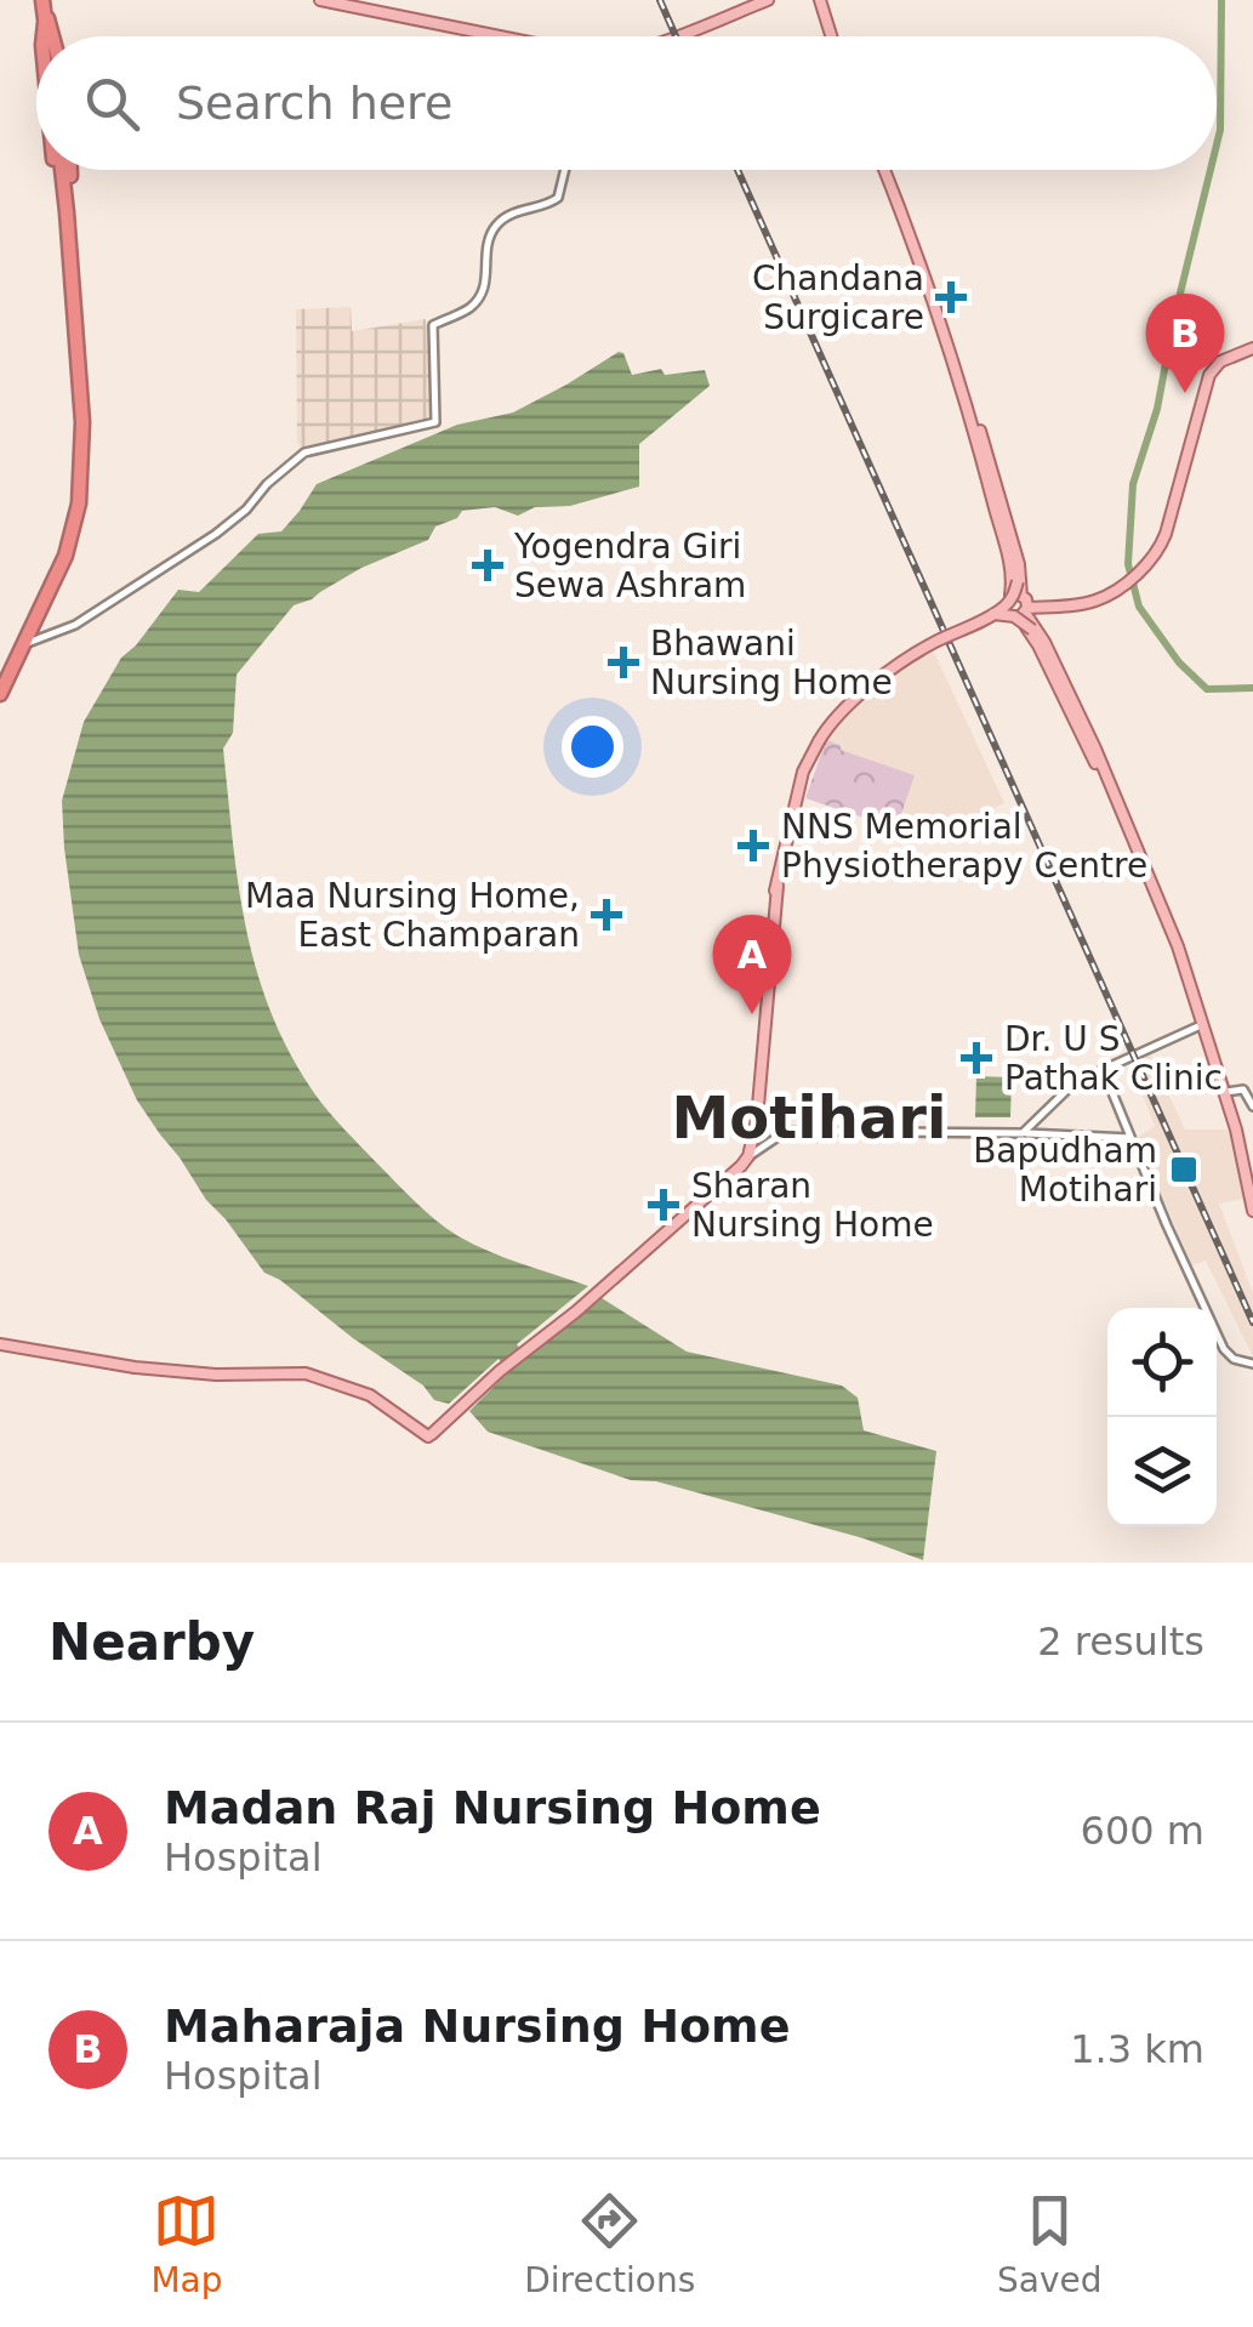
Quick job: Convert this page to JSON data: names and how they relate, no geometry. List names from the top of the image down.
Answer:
{
  "districts": ["Motihari"],
  "places": {
    "health": [
      "Chandana Surgicare",
      "Yogendra Giri Sewa Ashram",
      "Bhawani Nursing Home",
      "NNS Memorial Physiotherapy Centre",
      "Maa Nursing Home, East Champaran",
      "Dr. U S Pathak Clinic",
      "Sharan Nursing Home"
    ],
    "transit": ["Bapudham Motihari"]
  },
  "page": {
    "search": "Search here",
    "pins": ["B", "A"],
    "heading": ["Nearby", "2 results"],
    "list": [
      {
        "mark": "A",
        "name": "Madan Raj Nursing Home",
        "note": "Hospital",
        "value": "600 m"
      },
      {
        "mark": "B",
        "name": "Maharaja Nursing Home",
        "note": "Hospital",
        "value": "1.3 km"
      }
    ],
    "nav": ["Map", "Directions", "Saved"]
  }
}
